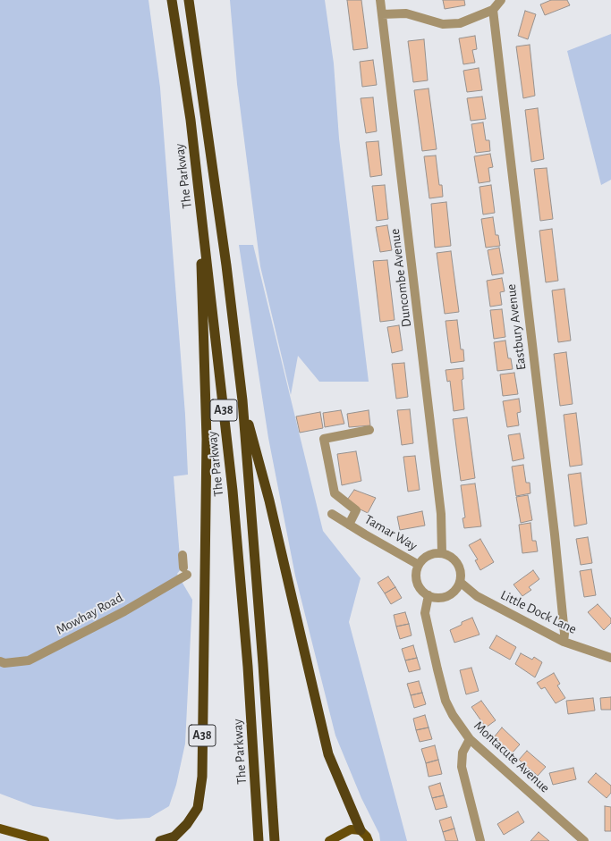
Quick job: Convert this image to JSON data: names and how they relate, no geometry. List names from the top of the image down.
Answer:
{
  "streets": {
    "highway": ["The Parkway", "A38"],
    "street": [
      "Duncombe Avenue",
      "Eastbury Avenue",
      "Tamar Way",
      "Little Dock Lane",
      "Mowhay Road",
      "Montacute Avenue"
    ]
  },
  "crossings": [
    ["The Parkway", "A38"],
    ["Duncombe Avenue", "Tamar Way"],
    ["Duncombe Avenue", "Little Dock Lane"],
    ["Duncombe Avenue", "Montacute Avenue"],
    ["Eastbury Avenue", "Little Dock Lane"],
    ["Tamar Way", "Little Dock Lane"],
    ["Tamar Way", "Montacute Avenue"],
    ["Little Dock Lane", "Montacute Avenue"]
  ]
}
